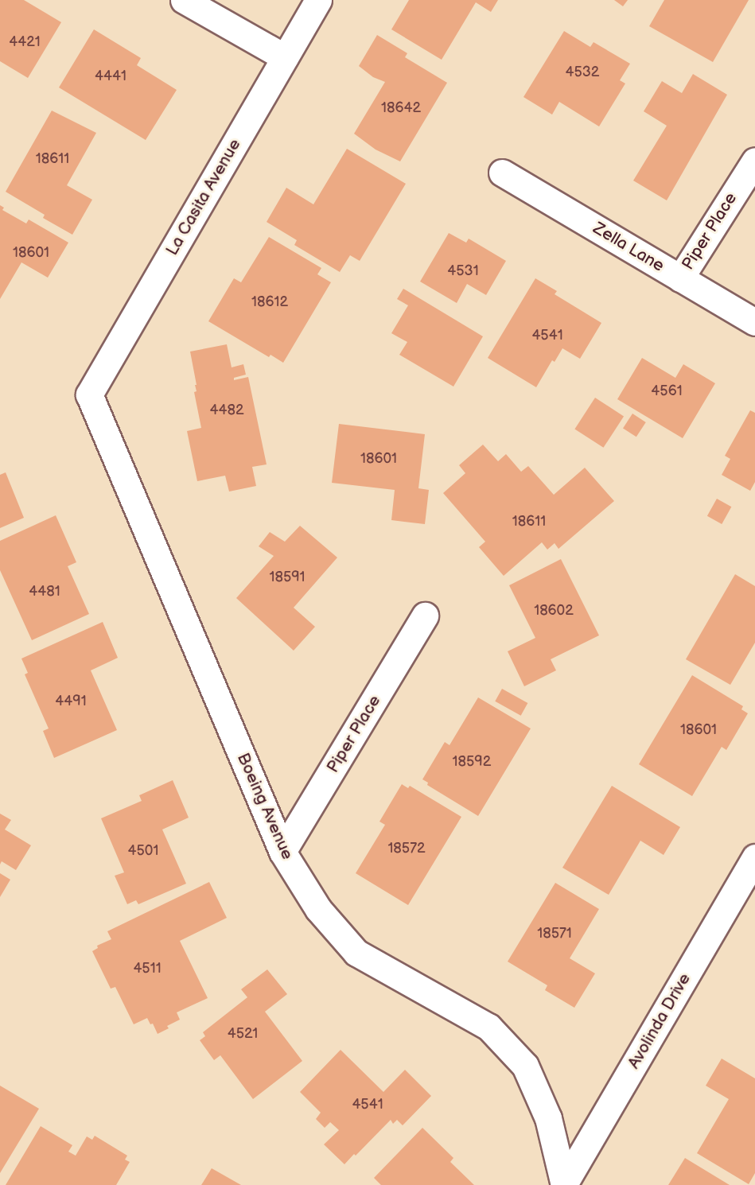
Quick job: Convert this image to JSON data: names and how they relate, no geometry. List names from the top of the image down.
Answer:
{
  "streets": {
    "street": [
      "La Casita Avenue",
      "Piper Place",
      "Zella Lane",
      "Boeing Avenue",
      "Avolinda Drive"
    ]
  },
  "crossings": [
    ["La Casita Avenue", "Boeing Avenue"],
    ["Piper Place", "Zella Lane"],
    ["Piper Place", "Boeing Avenue"],
    ["Boeing Avenue", "Avolinda Drive"]
  ],
  "house_numbers": [
    "4421",
    "4532",
    "4441",
    "18642",
    "18611",
    "18601",
    "4531",
    "18612",
    "4541",
    "4561",
    "4482",
    "18601",
    "18611",
    "18591",
    "4481",
    "18602",
    "4491",
    "18601",
    "18592",
    "18572",
    "4501",
    "18571",
    "4511",
    "4521",
    "4541"
  ]
}
